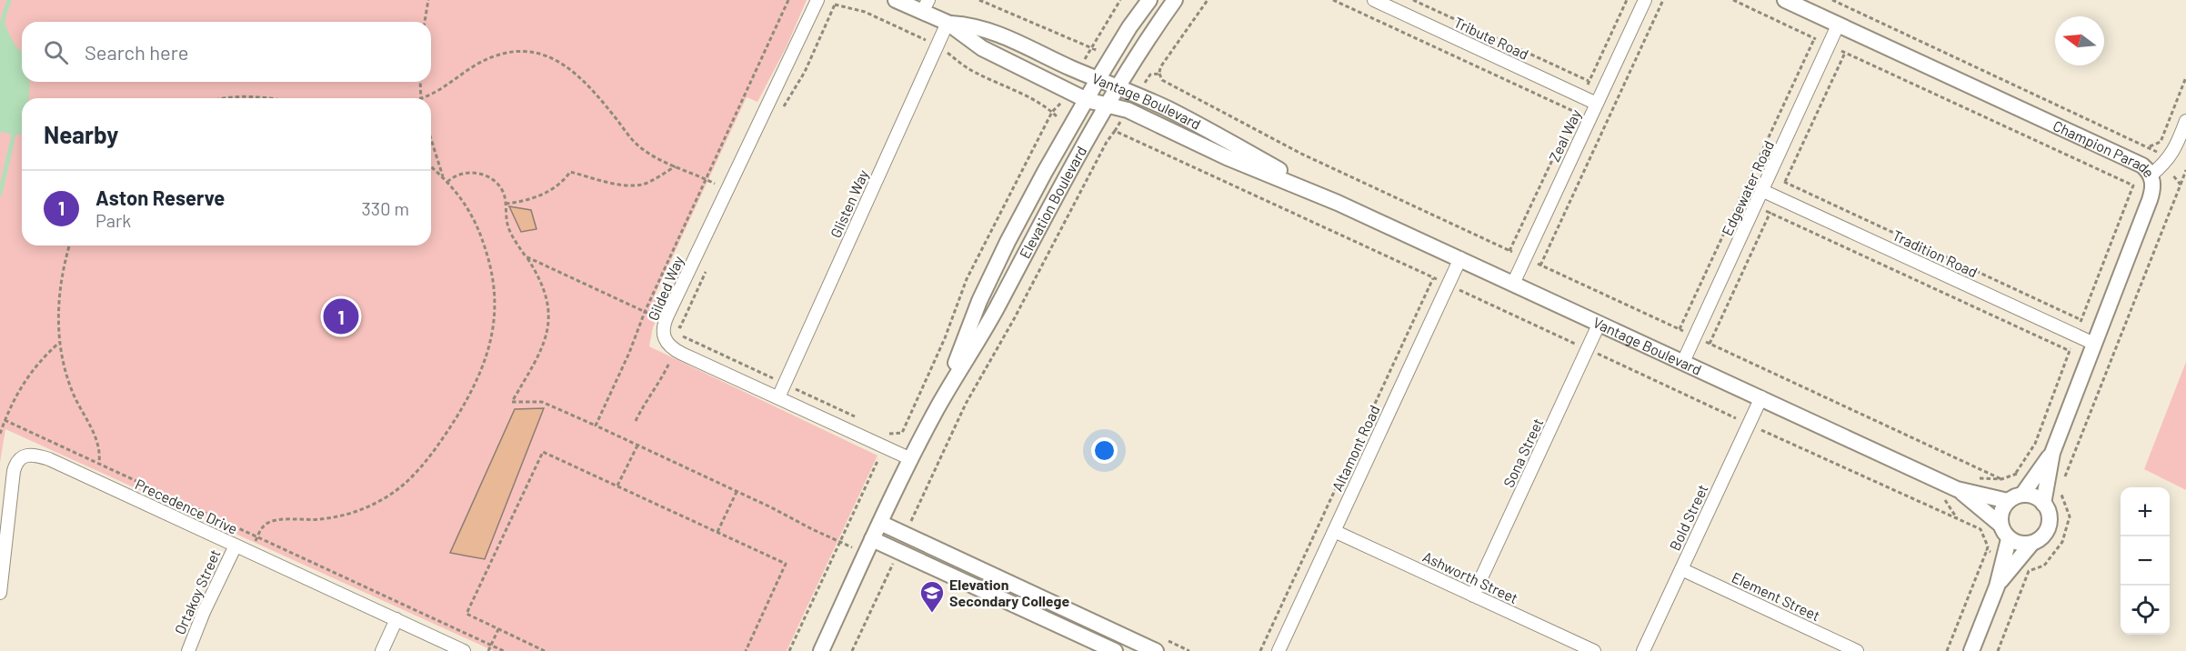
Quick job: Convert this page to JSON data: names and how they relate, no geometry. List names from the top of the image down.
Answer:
{
  "streets": {
    "street": [
      "Tribute Road",
      "Vantage Boulevard",
      "Zeal Way",
      "Champion Parade",
      "Edgewater Road",
      "Elevation Boulevard",
      "Glisten Way",
      "Tradition Road",
      "Gilded Way",
      "Altamont Road",
      "Sona Street",
      "Precedence Drive",
      "Bold Street",
      "Ashworth Street",
      "Ortakoy Street",
      "Element Street"
    ]
  },
  "crossings": [
    ["Tribute Road", "Zeal Way"],
    ["Vantage Boulevard", "Zeal Way"],
    ["Vantage Boulevard", "Edgewater Road"],
    ["Vantage Boulevard", "Elevation Boulevard"],
    ["Vantage Boulevard", "Glisten Way"],
    ["Vantage Boulevard", "Altamont Road"],
    ["Vantage Boulevard", "Sona Street"],
    ["Vantage Boulevard", "Bold Street"],
    ["Champion Parade", "Edgewater Road"],
    ["Champion Parade", "Tradition Road"],
    ["Edgewater Road", "Tradition Road"],
    ["Altamont Road", "Ashworth Street"],
    ["Sona Street", "Ashworth Street"],
    ["Precedence Drive", "Ortakoy Street"],
    ["Bold Street", "Element Street"]
  ],
  "places": {
    "school or university": ["Elevation Secondary College"]
  },
  "north": "left",
  "page": {
    "search": "Search here",
    "heading": "Nearby",
    "list": [
      {
        "mark": "1",
        "name": "Aston Reserve",
        "note": "Park",
        "value": "330 m"
      }
    ],
    "pins": "1",
    "map_buttons": ["+", "−"]
  }
}
